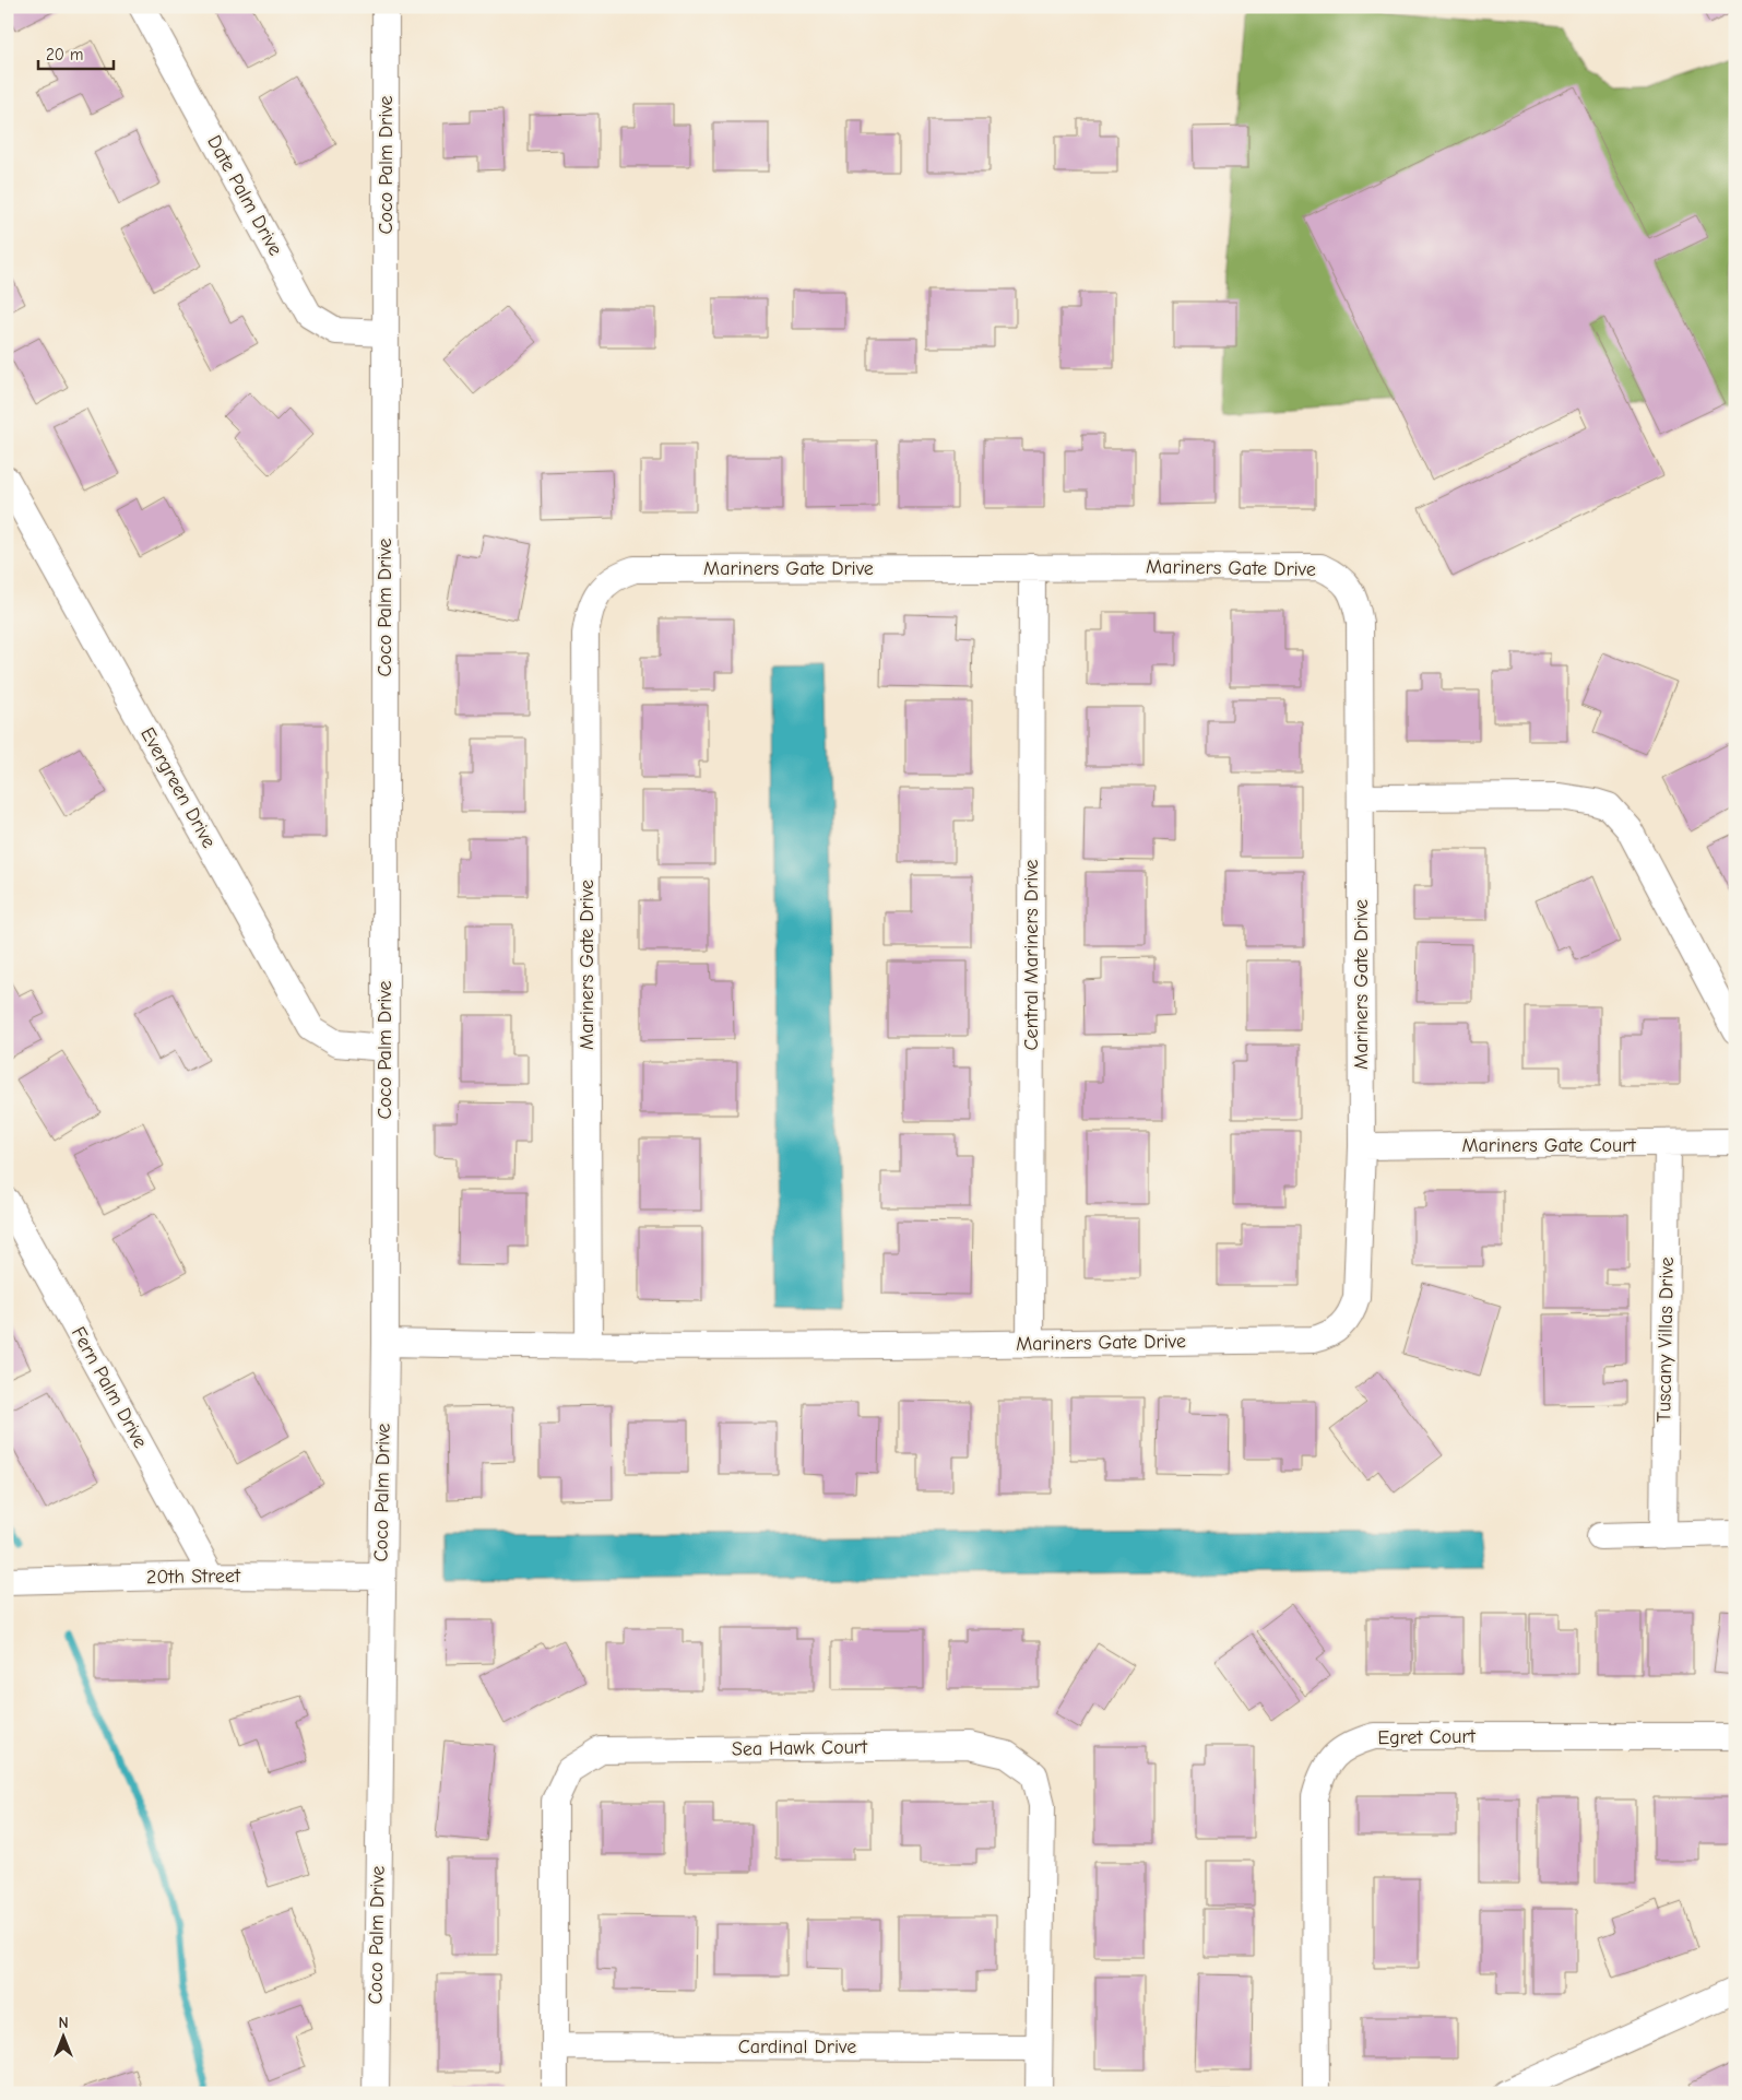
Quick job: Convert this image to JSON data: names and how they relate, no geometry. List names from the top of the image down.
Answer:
{
  "streets": {
    "street": [
      "Coco Palm Drive",
      "Date Palm Drive",
      "Mariners Gate Drive",
      "Evergreen Drive",
      "Central Mariners Drive",
      "Mariners Gate Court",
      "Tuscany Villas Drive",
      "Fern Palm Drive",
      "20th Street",
      "Egret Court",
      "Sea Hawk Court",
      "Cardinal Drive"
    ]
  },
  "crossings": [
    ["Coco Palm Drive", "Date Palm Drive"],
    ["Coco Palm Drive", "Mariners Gate Drive"],
    ["Coco Palm Drive", "Evergreen Drive"],
    ["Coco Palm Drive", "20th Street"],
    ["Mariners Gate Drive", "Central Mariners Drive"],
    ["Mariners Gate Drive", "Mariners Gate Court"],
    ["Mariners Gate Court", "Tuscany Villas Drive"],
    ["Fern Palm Drive", "20th Street"],
    ["Sea Hawk Court", "Cardinal Drive"]
  ],
  "scale_bar": "20 m",
  "north": "top"
}
